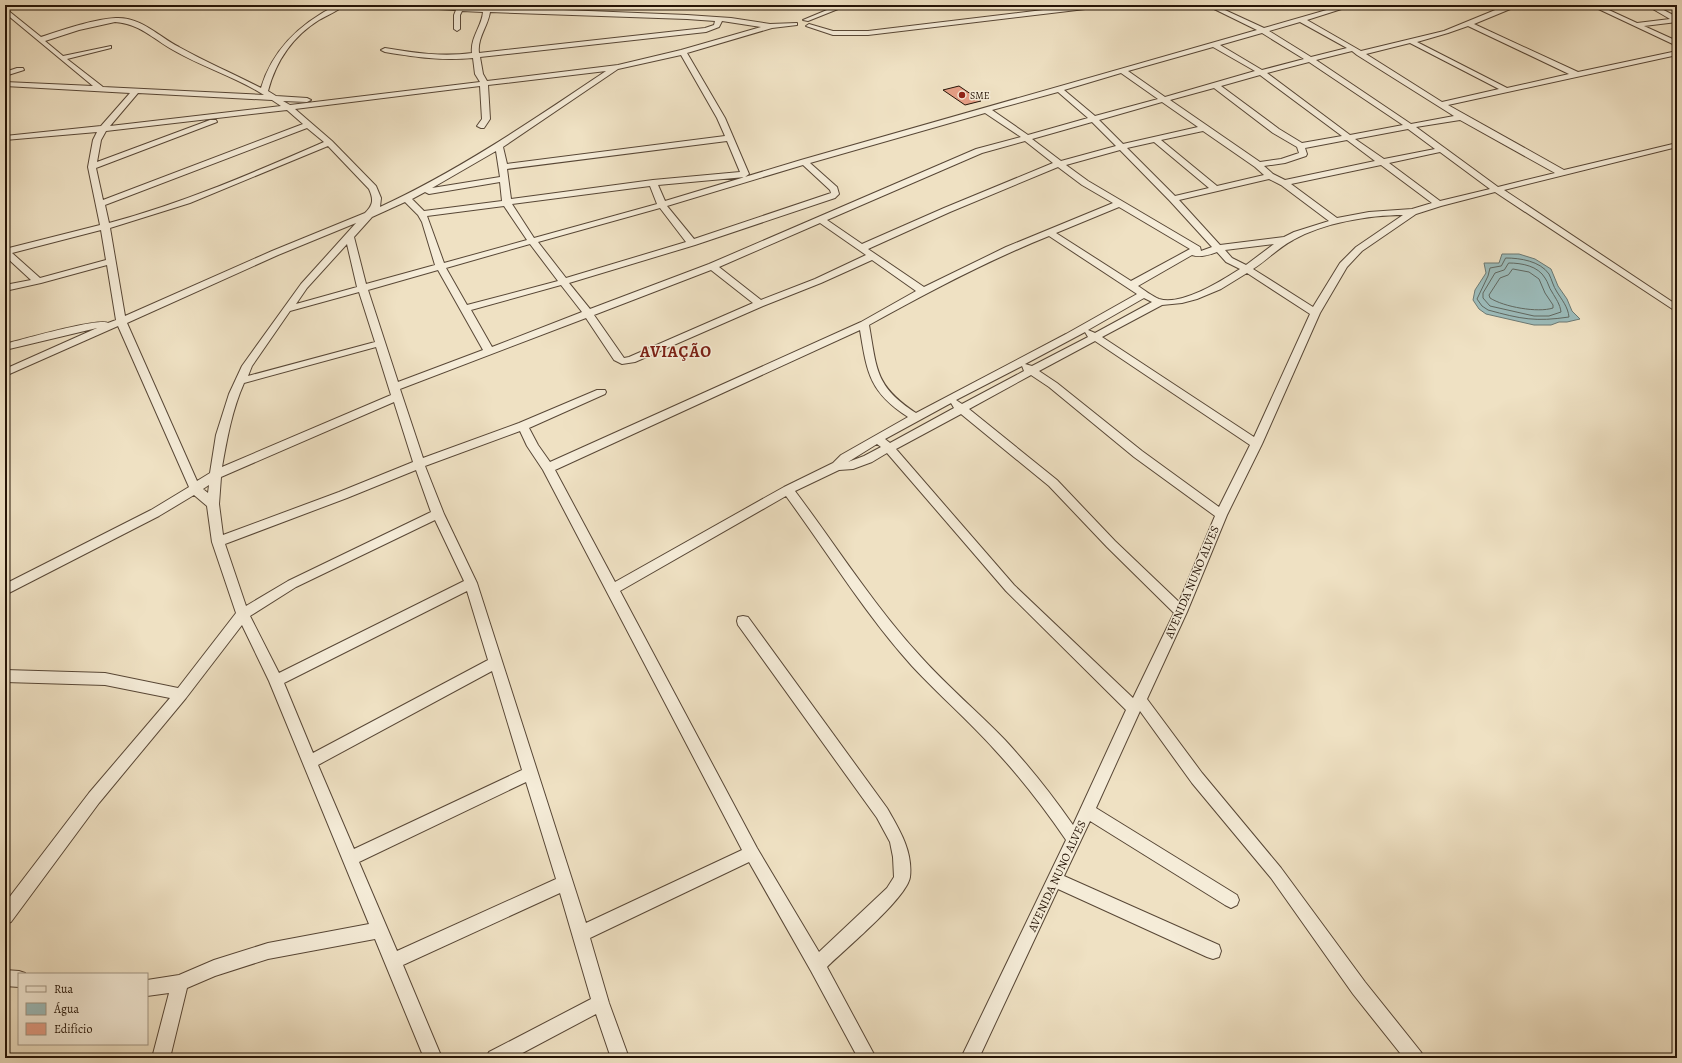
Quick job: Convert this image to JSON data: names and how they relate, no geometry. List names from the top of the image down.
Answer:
{
  "streets": {
    "street": ["AVENIDA NUNO ALVES"]
  },
  "districts": ["AVIAÇÃO"],
  "places": ["SME"],
  "legend": ["Rua", "Água", "Edifício"]
}
